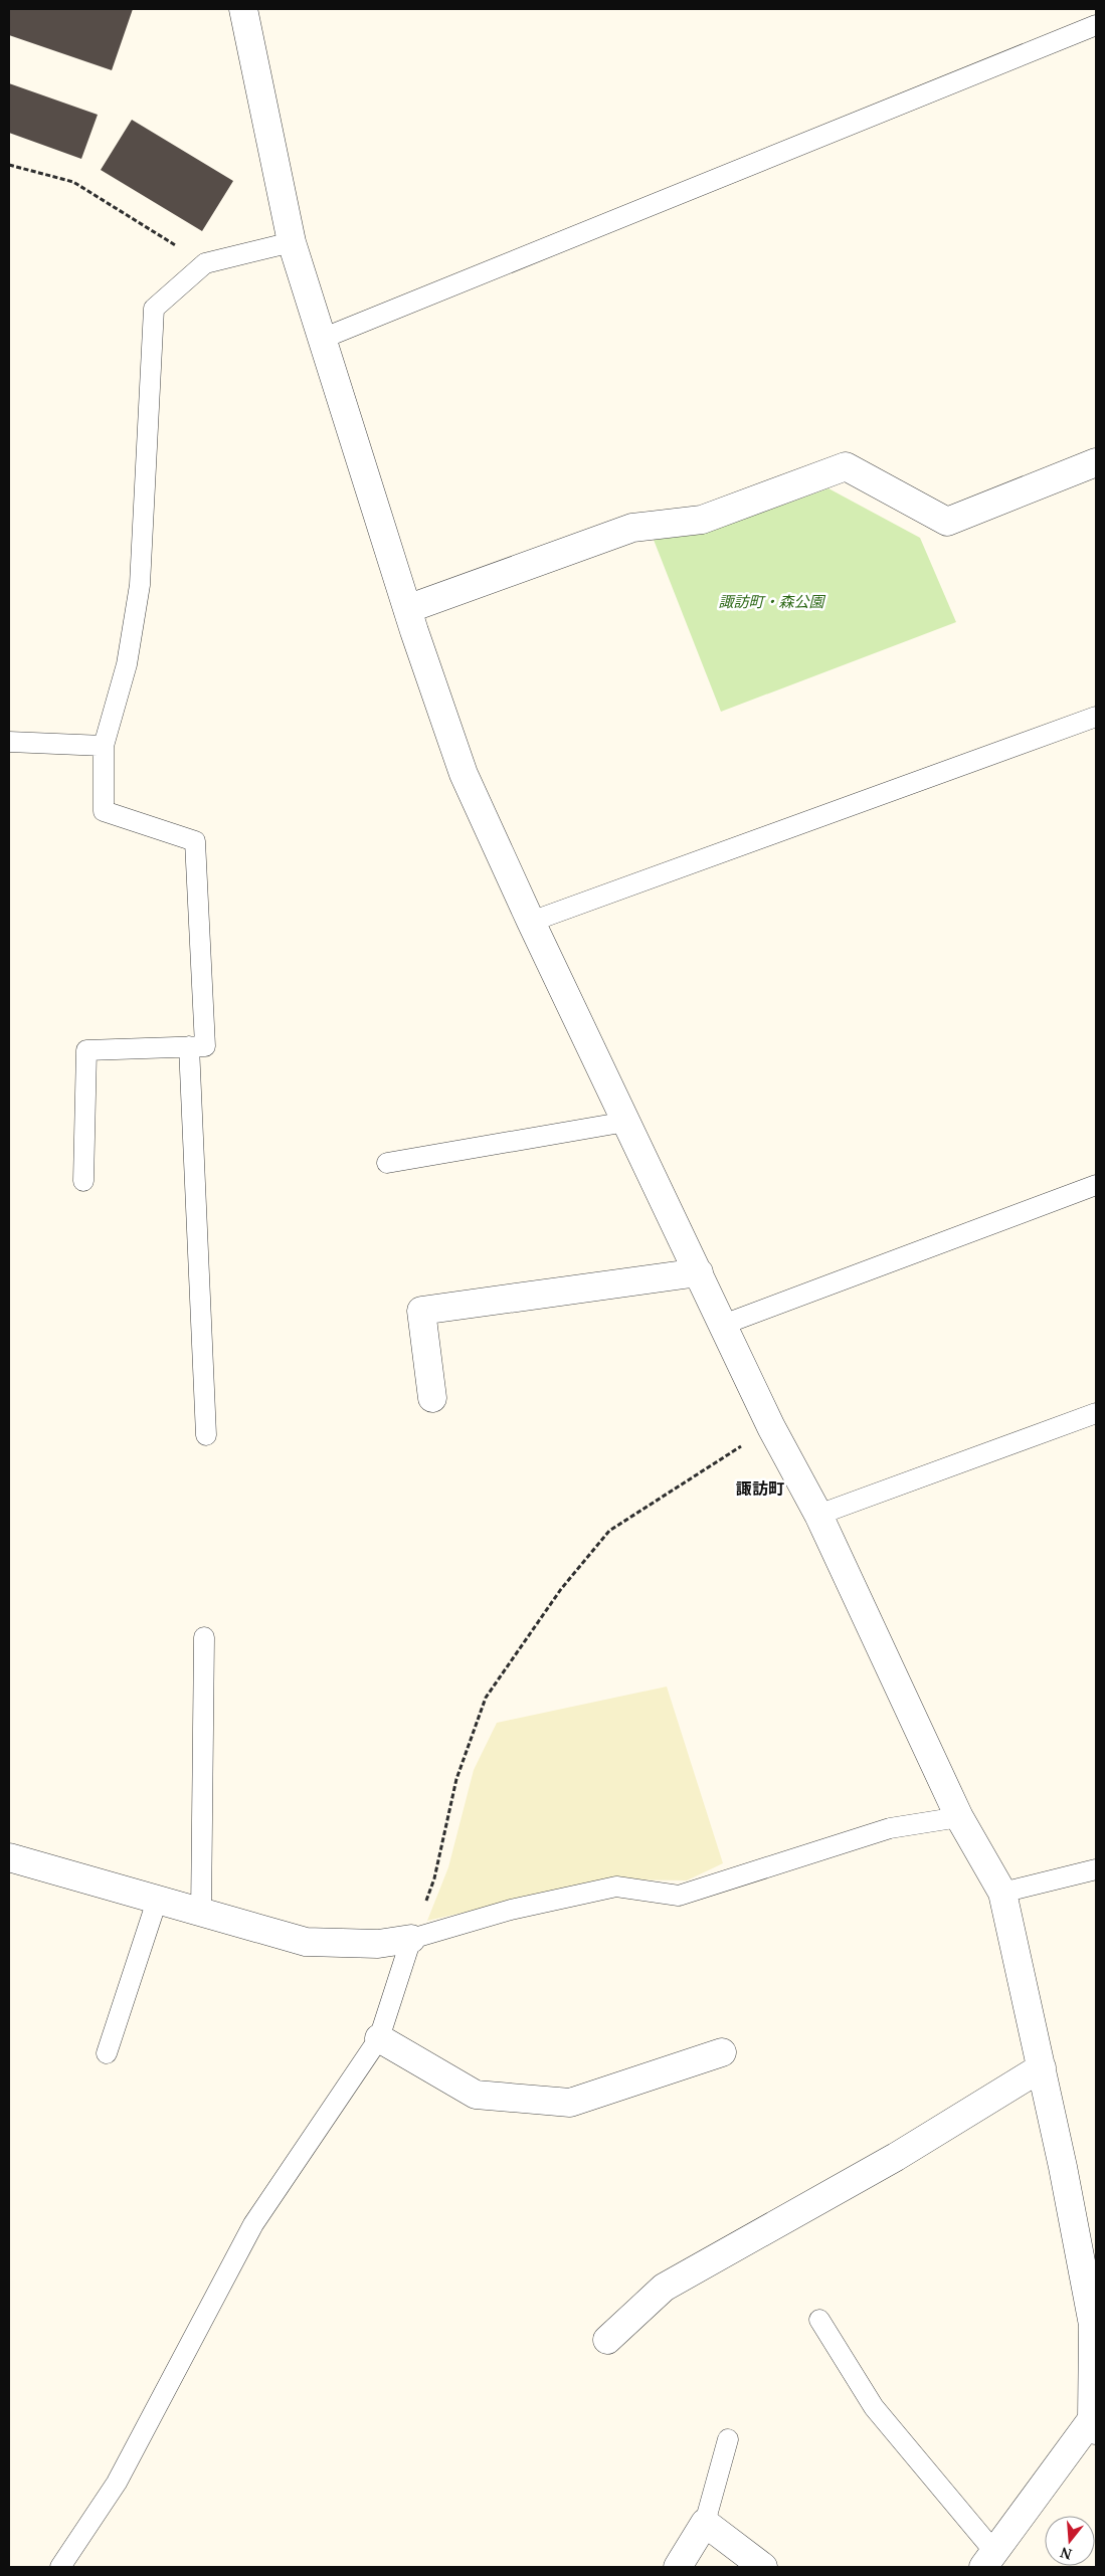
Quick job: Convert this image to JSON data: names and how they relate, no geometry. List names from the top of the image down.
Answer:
{
  "districts": ["諏訪町"],
  "parks": ["諏訪町・森公園"],
  "north": "bottom"
}
